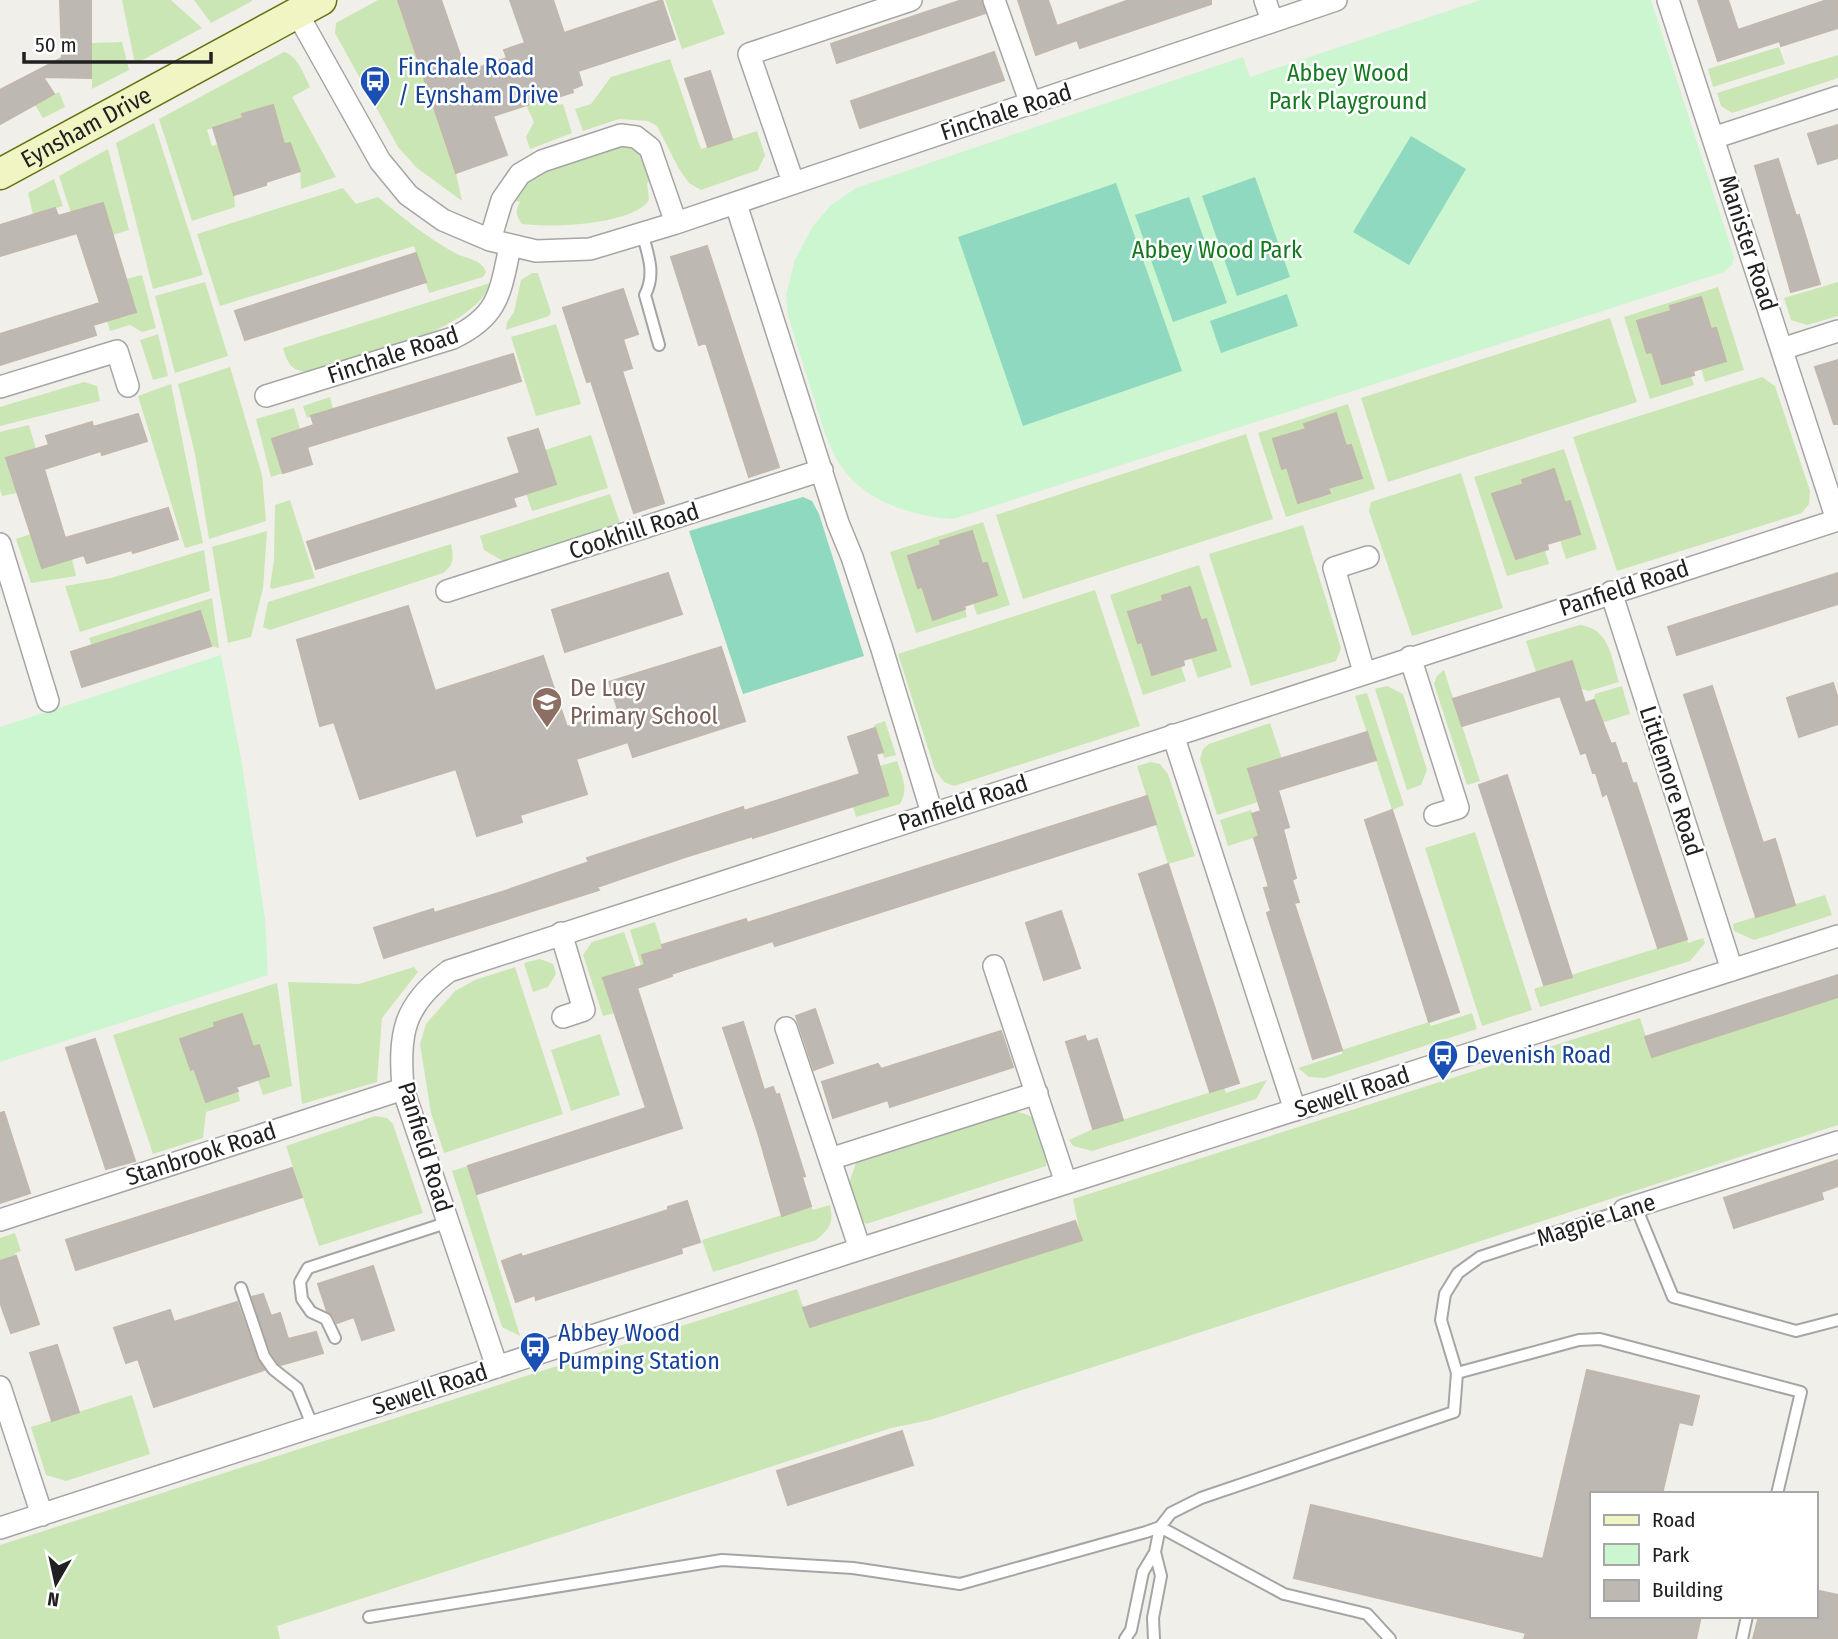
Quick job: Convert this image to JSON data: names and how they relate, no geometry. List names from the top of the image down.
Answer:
{
  "streets": {
    "street": [
      "Finchale Road",
      "Eynsham Drive",
      "Manister Road",
      "Cookhill Road",
      "Panfield Road",
      "Littlemore Road",
      "Sewell Road",
      "Stanbrook Road",
      "Magpie Lane"
    ]
  },
  "crossings": [
    ["Finchale Road", "Eynsham Drive"],
    ["Manister Road", "Panfield Road"],
    ["Panfield Road", "Littlemore Road"],
    ["Panfield Road", "Sewell Road"],
    ["Panfield Road", "Stanbrook Road"],
    ["Littlemore Road", "Sewell Road"]
  ],
  "parks": ["Abbey Wood Park Playground", "Abbey Wood Park"],
  "places": {
    "bus stop": ["Finchale Road / Eynsham Drive", "Devenish Road", "Abbey Wood Pumping Station"],
    "school or university": ["De Lucy Primary School"]
  },
  "legend": ["Road", "Park", "Building"],
  "scale_bar": "50 m",
  "north": "bottom"
}
